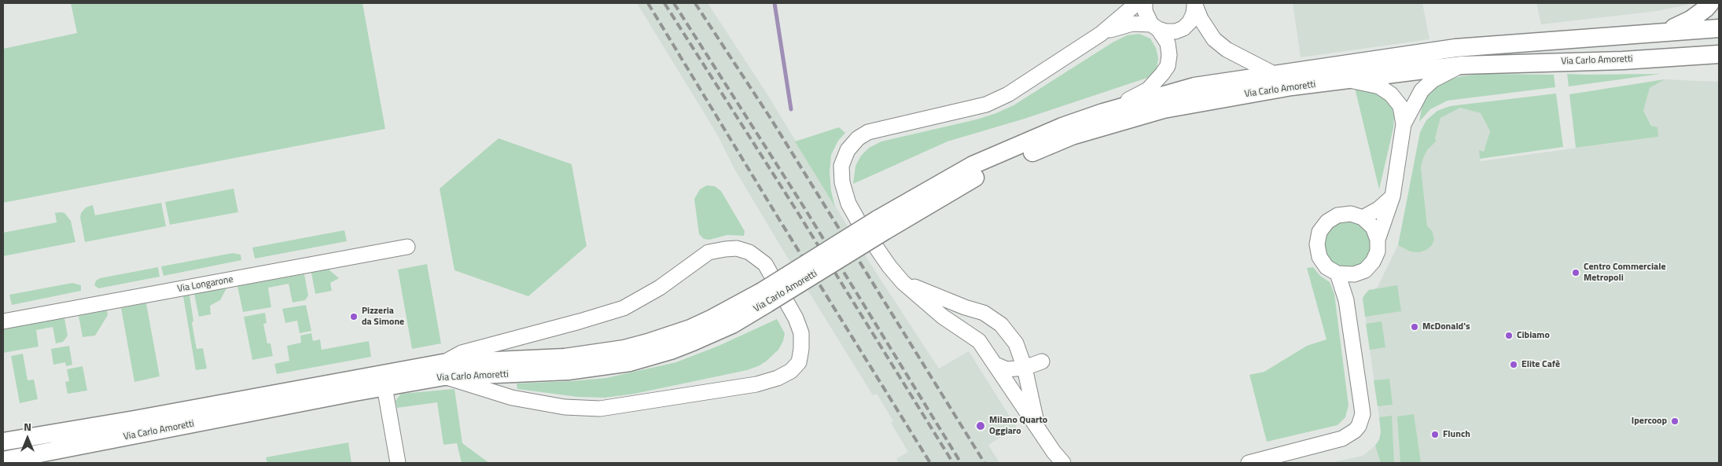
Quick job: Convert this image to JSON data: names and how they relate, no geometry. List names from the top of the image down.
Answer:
{
  "streets": {
    "street": ["Via Carlo Amoretti", "Via Longarone"]
  },
  "places": [
    "Centro Commerciale Metropoli",
    "Pizzeria da Simone",
    "McDonald's",
    "Cibiamo",
    "Elite Cafè",
    "Ipercoop",
    "Milano Quarto Oggiaro",
    "Flunch"
  ],
  "north": "top"
}
